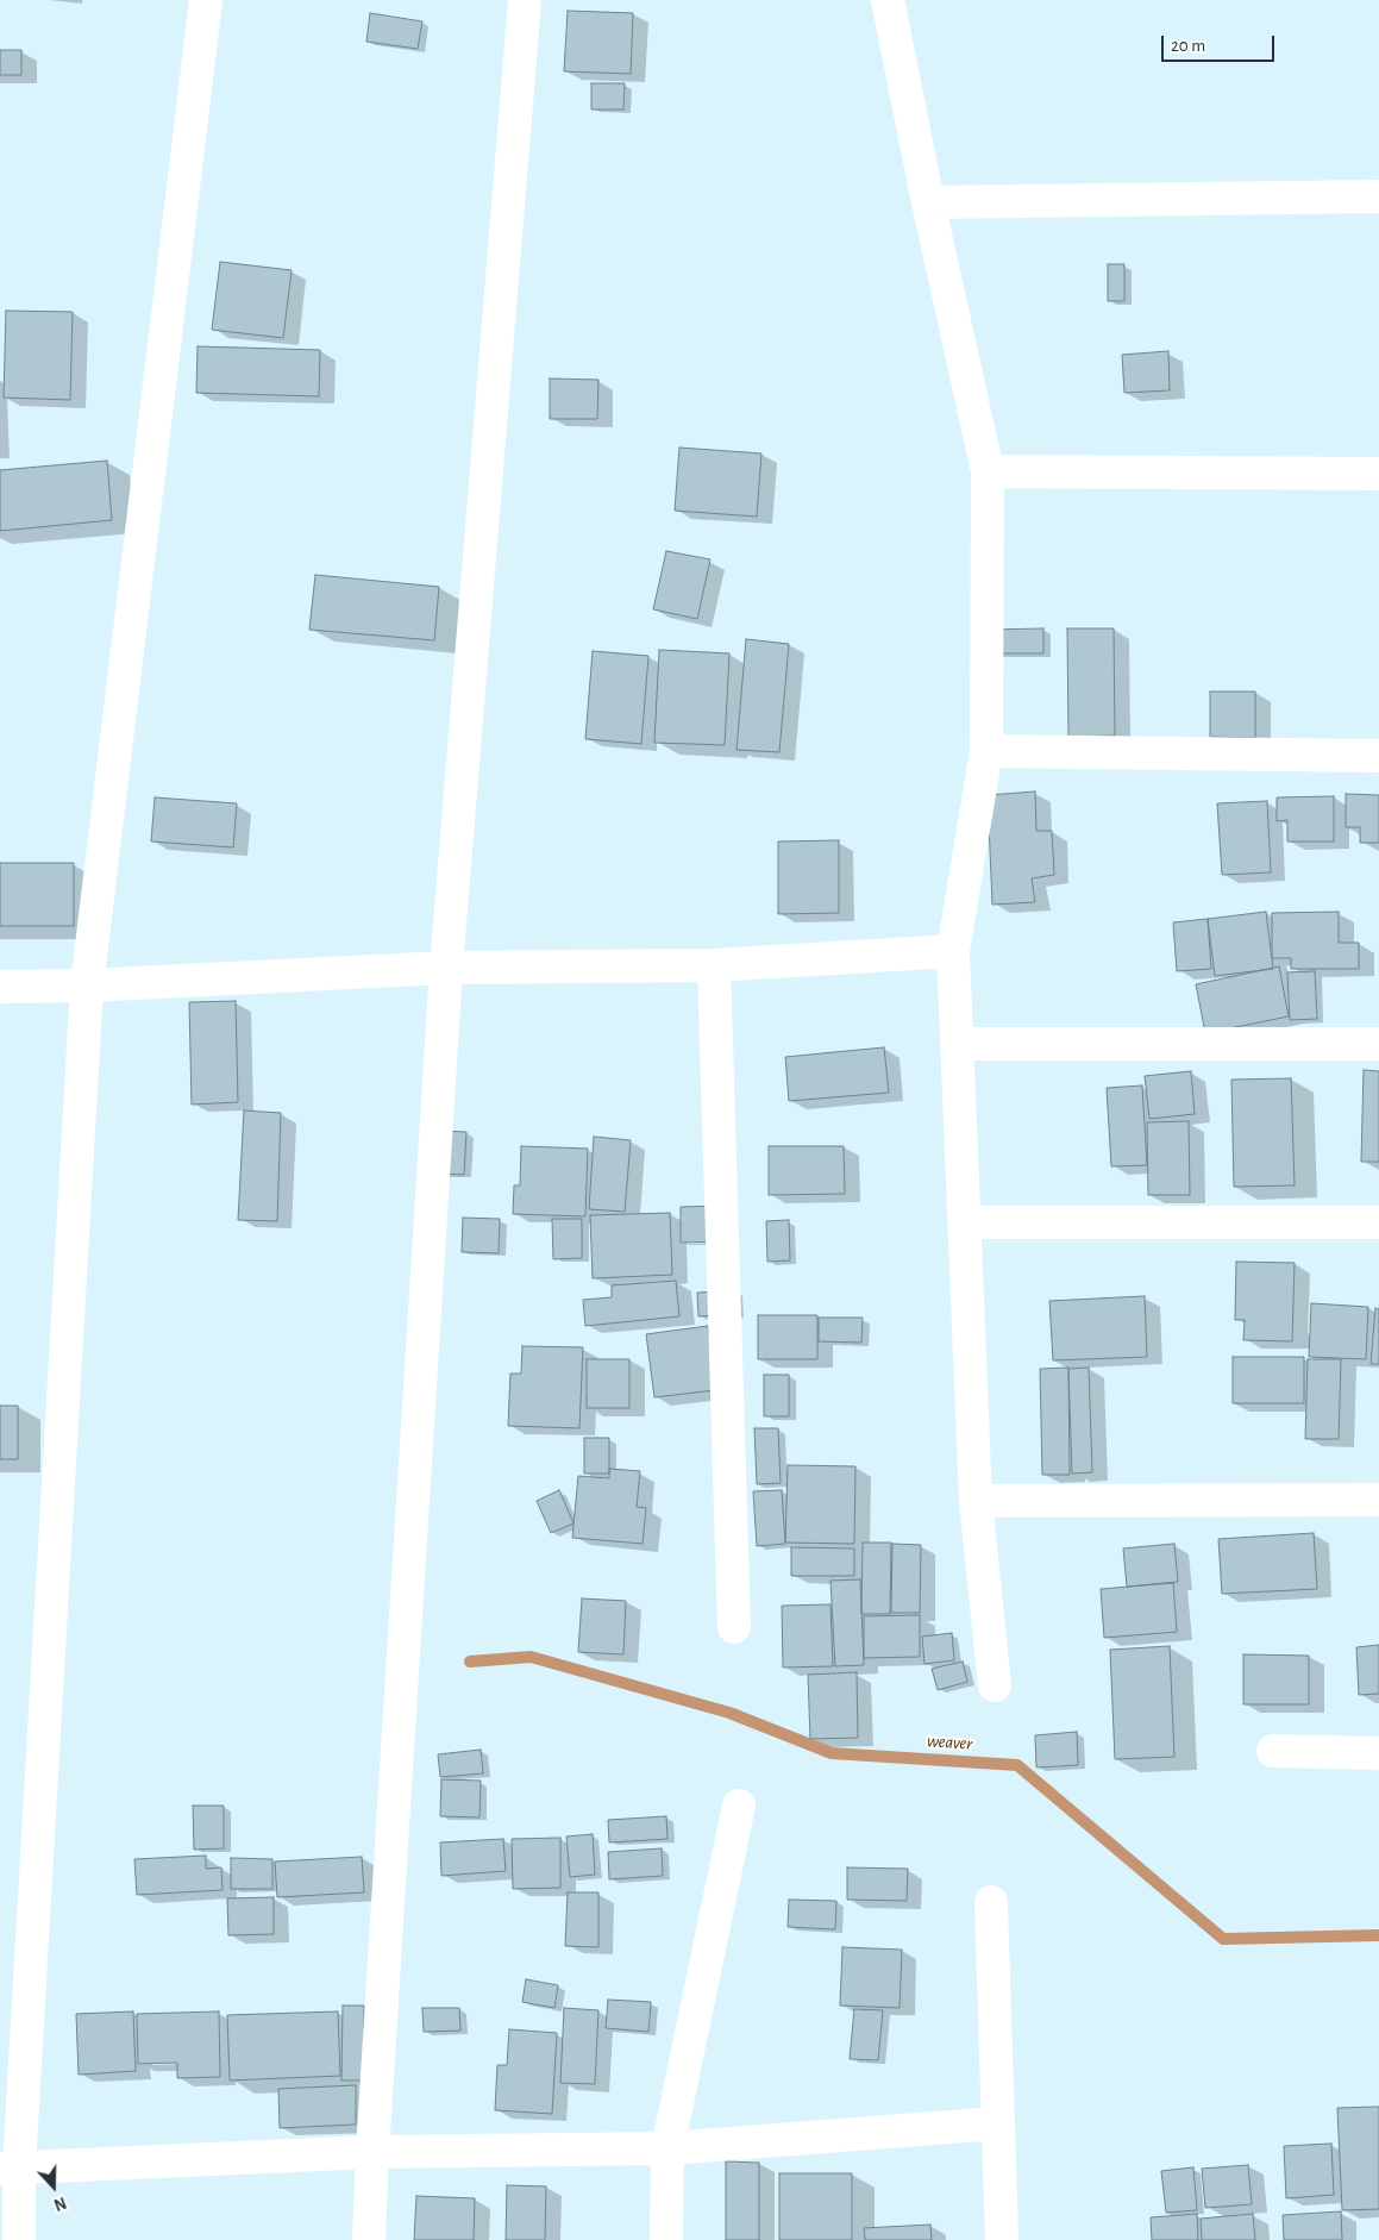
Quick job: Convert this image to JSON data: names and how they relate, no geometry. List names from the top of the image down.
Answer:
{
  "water": ["weaver"],
  "scale_bar": "20 m",
  "north": "bottom"
}
